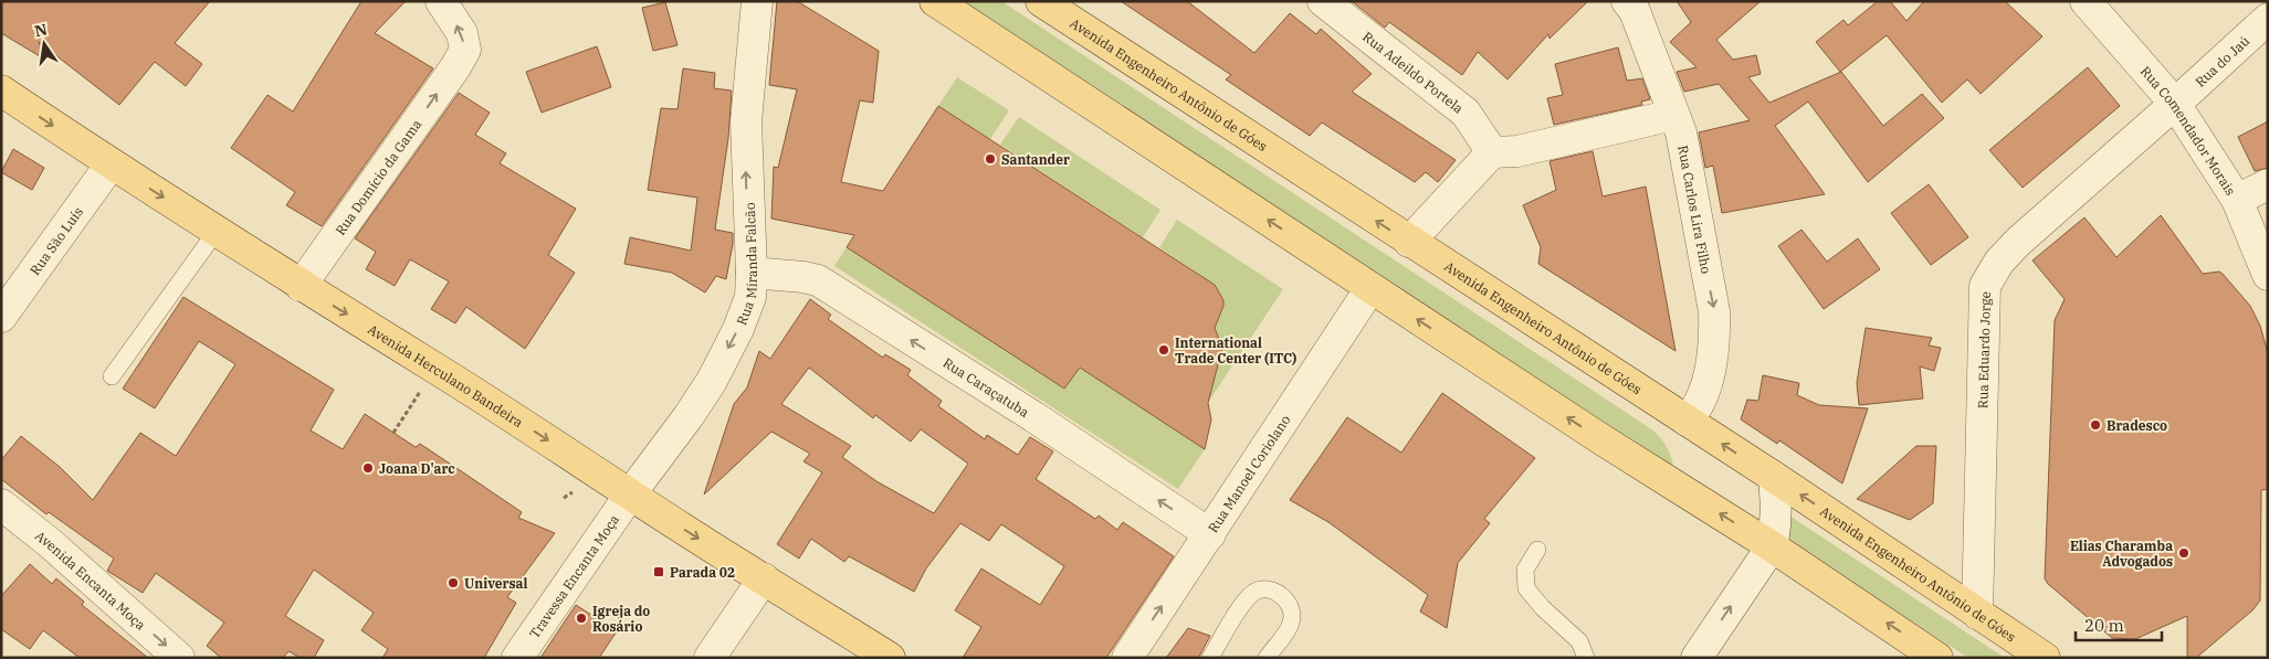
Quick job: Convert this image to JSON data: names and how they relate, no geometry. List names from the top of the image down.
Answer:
{
  "streets": {
    "main road": ["Avenida Engenheiro Antônio de Góes", "Avenida Herculano Bandeira"],
    "street": [
      "Rua do Jaú",
      "Rua Adeildo Portela",
      "Rua Comendador Morais",
      "Rua Domício da Gama",
      "Rua Carlos Lira Filho",
      "Rua São Luís",
      "Rua Miranda Falcão",
      "Rua Eduardo Jorge",
      "Rua Caraçatuba",
      "Rua Manoel Coriolano",
      "Travessa Encanta Moça",
      "Avenida Encanta Moça"
    ]
  },
  "crossings": [
    ["Rua do Jaú", "Rua Comendador Morais"],
    ["Rua do Jaú", "Rua Eduardo Jorge"],
    ["Avenida Engenheiro Antônio de Góes", "Rua Carlos Lira Filho"],
    ["Avenida Engenheiro Antônio de Góes", "Rua Eduardo Jorge"],
    ["Rua Comendador Morais", "Rua Eduardo Jorge"],
    ["Rua Domício da Gama", "Avenida Herculano Bandeira"],
    ["Rua São Luís", "Avenida Herculano Bandeira"],
    ["Rua Miranda Falcão", "Avenida Herculano Bandeira"],
    ["Rua Miranda Falcão", "Rua Caraçatuba"],
    ["Rua Miranda Falcão", "Travessa Encanta Moça"],
    ["Avenida Herculano Bandeira", "Travessa Encanta Moça"],
    ["Rua Caraçatuba", "Rua Manoel Coriolano"]
  ],
  "one_way": [
    "Rua Domício da Gama",
    "Rua Carlos Lira Filho",
    "Avenida Herculano Bandeira",
    "Rua Caraçatuba",
    "Avenida Encanta Moça"
  ],
  "places": {
    "other": [
      "Santander",
      "International Trade Center (ITC)",
      "Bradesco",
      "Joana D'arc",
      "Elias Charamba Advogados",
      "Universal",
      "Igreja do Rosário"
    ],
    "transit": ["Parada 02"]
  },
  "scale_bar": "20 m",
  "north": "top"
}
